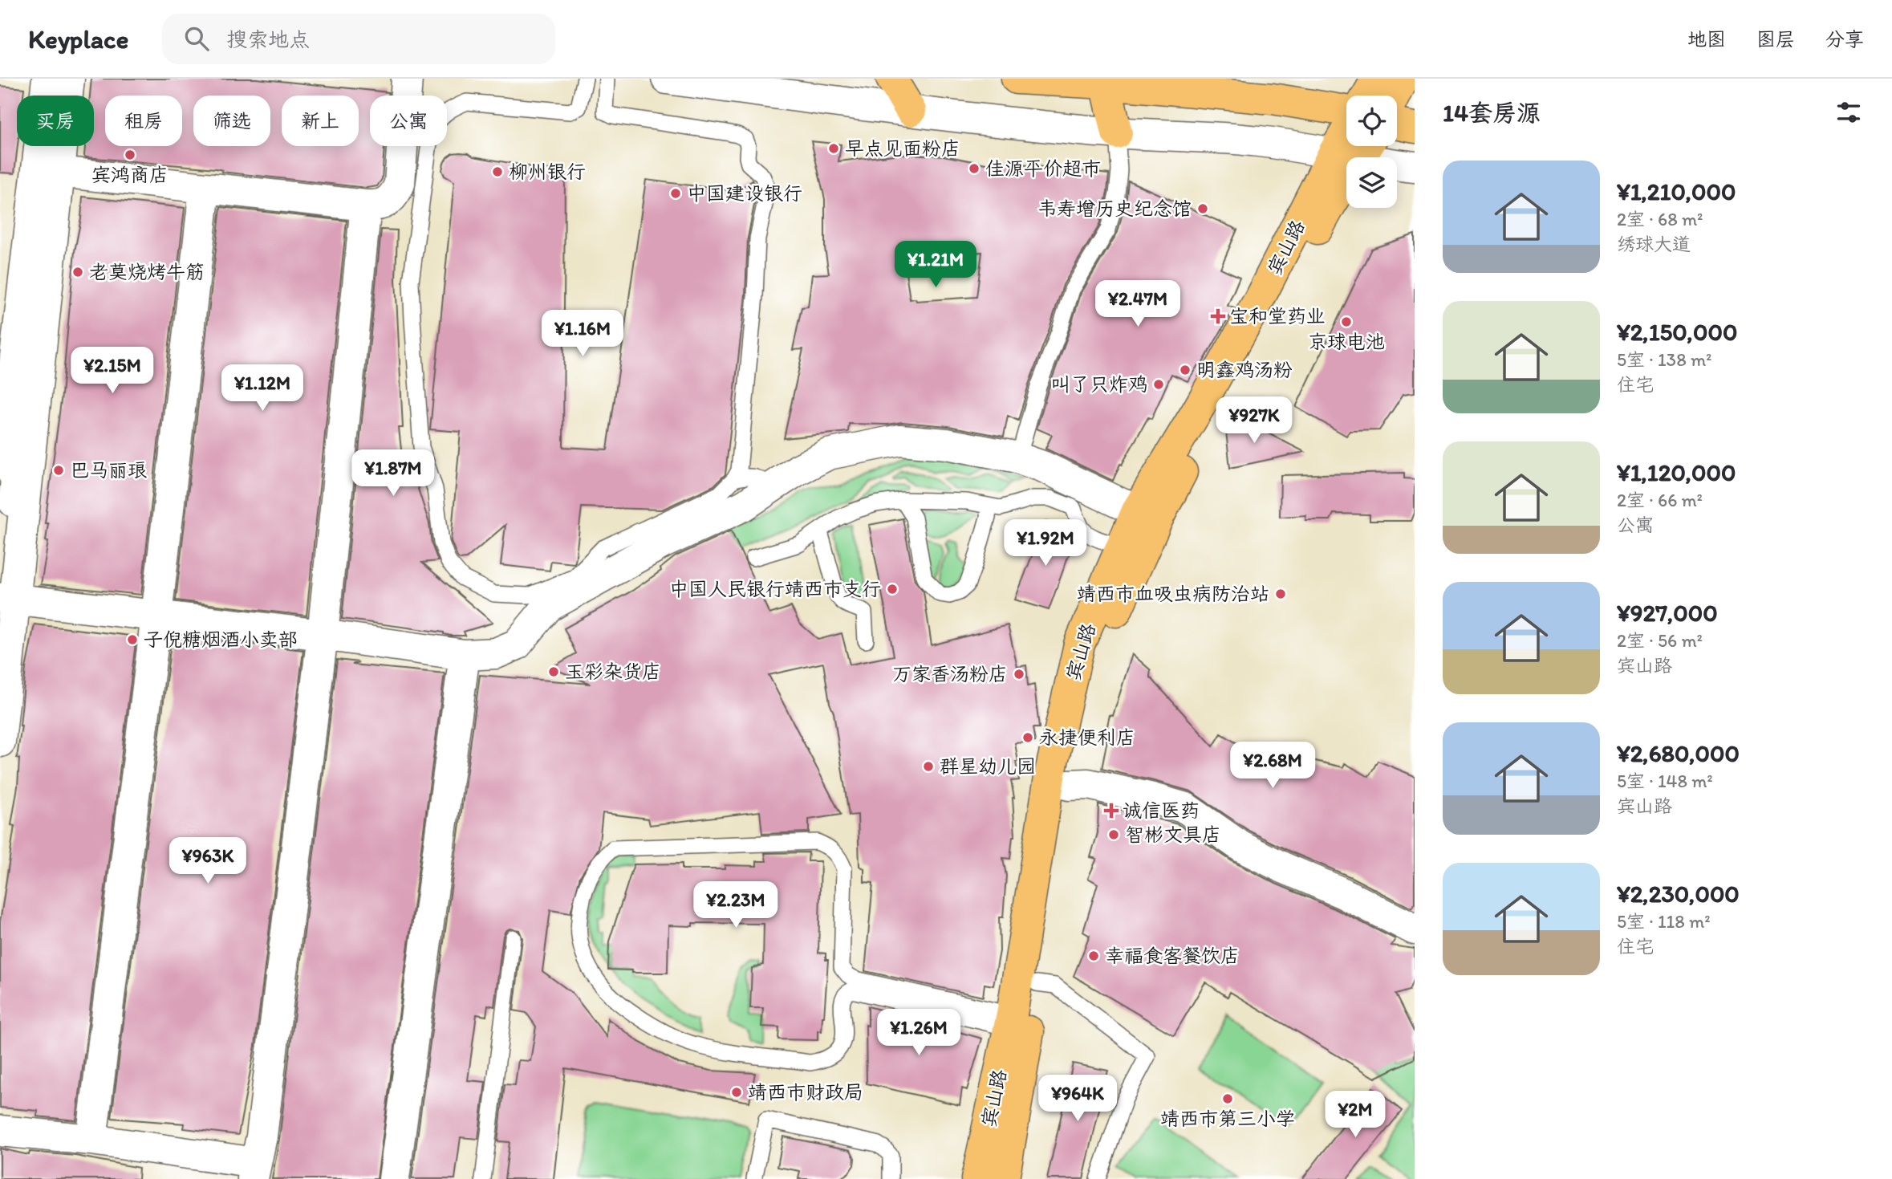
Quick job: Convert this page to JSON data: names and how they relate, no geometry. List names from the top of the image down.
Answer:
{
  "streets": {
    "main road": ["宾山路"]
  },
  "places": {
    "other": [
      "早点见面粉店",
      "宾鸿商店",
      "佳源平价超市",
      "柳州银行",
      "中国建设银行",
      "韦寿增历史纪念馆",
      "老莫烧烤牛筋",
      "京球电池",
      "明鑫鸡汤粉",
      "叫了只炸鸡",
      "巴马丽琅",
      "中国人民银行靖西市支行",
      "靖西市血吸虫病防治站",
      "子倪糖烟酒小卖部",
      "玉彩杂货店",
      "万家香汤粉店",
      "永捷便利店",
      "群星幼儿园",
      "智彬文具店",
      "幸福食客餐饮店",
      "靖西市财政局",
      "靖西市第三小学"
    ],
    "health": ["宝和堂药业", "诚信医药"]
  },
  "page": {
    "header": "Keyplace",
    "search": "搜索地点",
    "nav": ["地图", "图层", "分享"],
    "heading": "14套房源",
    "chip": [
      "买房",
      "租房",
      "筛选",
      "新上",
      "公寓"
    ],
    "list": [
      {
        "name": "¥1,210,000",
        "note": "2室 · 68 m² · 绣球大道"
      },
      {
        "name": "¥2,150,000",
        "note": "5室 · 138 m² · 住宅"
      },
      {
        "name": "¥1,120,000",
        "note": "2室 · 66 m² · 公寓"
      },
      {
        "name": "¥927,000",
        "note": "2室 · 56 m² · 宾山路"
      },
      {
        "name": "¥2,680,000",
        "note": "5室 · 148 m² · 宾山路"
      },
      {
        "name": "¥2,230,000",
        "note": "5室 · 118 m² · 住宅"
      }
    ],
    "price": [
      "¥1.21M",
      "¥2.47M",
      "¥1.16M",
      "¥2.15M",
      "¥1.12M",
      "¥927K",
      "¥1.87M",
      "¥1.92M",
      "¥2.68M",
      "¥963K",
      "¥2.23M",
      "¥1.26M",
      "¥964K",
      "¥2M"
    ]
  }
}
